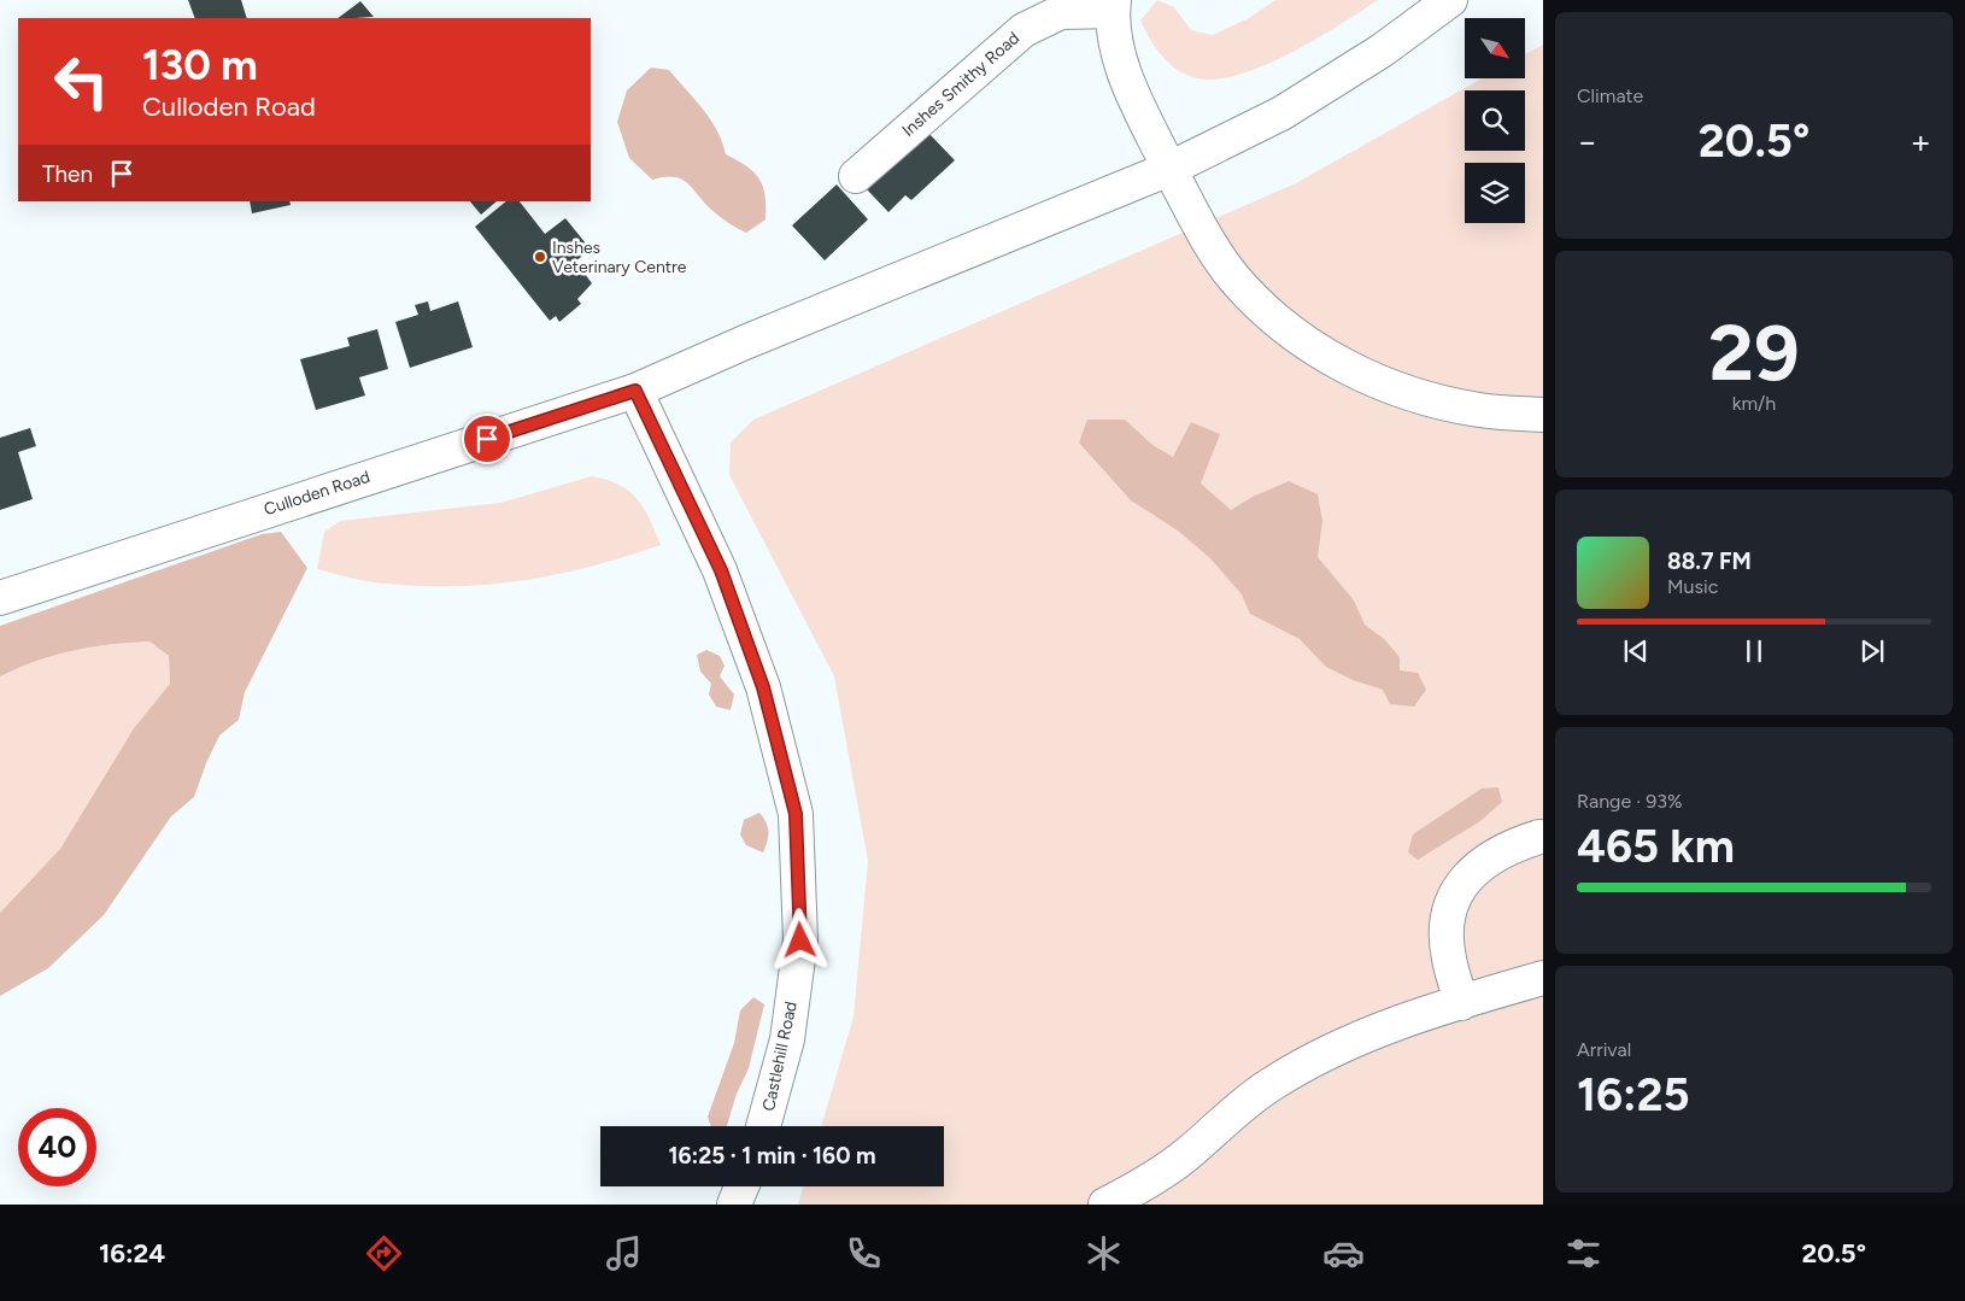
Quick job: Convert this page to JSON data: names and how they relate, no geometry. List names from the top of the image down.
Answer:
{
  "streets": {
    "street": ["Inshes Smithy Road", "Culloden Road", "Castlehill Road"]
  },
  "crossings": [
    ["Culloden Road", "Castlehill Road"]
  ],
  "places": ["Inshes Veterinary Centre"],
  "north": "bottom right",
  "page": {
    "tile": [
      "Climate",
      ["29", "km/h"],
      ["Range · 93%", "465 km"],
      ["Arrival", "16:25"]
    ],
    "turn": ["130 m", "Culloden Road"],
    "heat": ["−", "20.5°", "+"],
    "then": "Then",
    "song": ["88.7 FM", "Music"],
    "limit": "40",
    "trip": "16:25 · 1 min · 160 m",
    "tabs": ["16:24", "20.5°"]
  }
}
